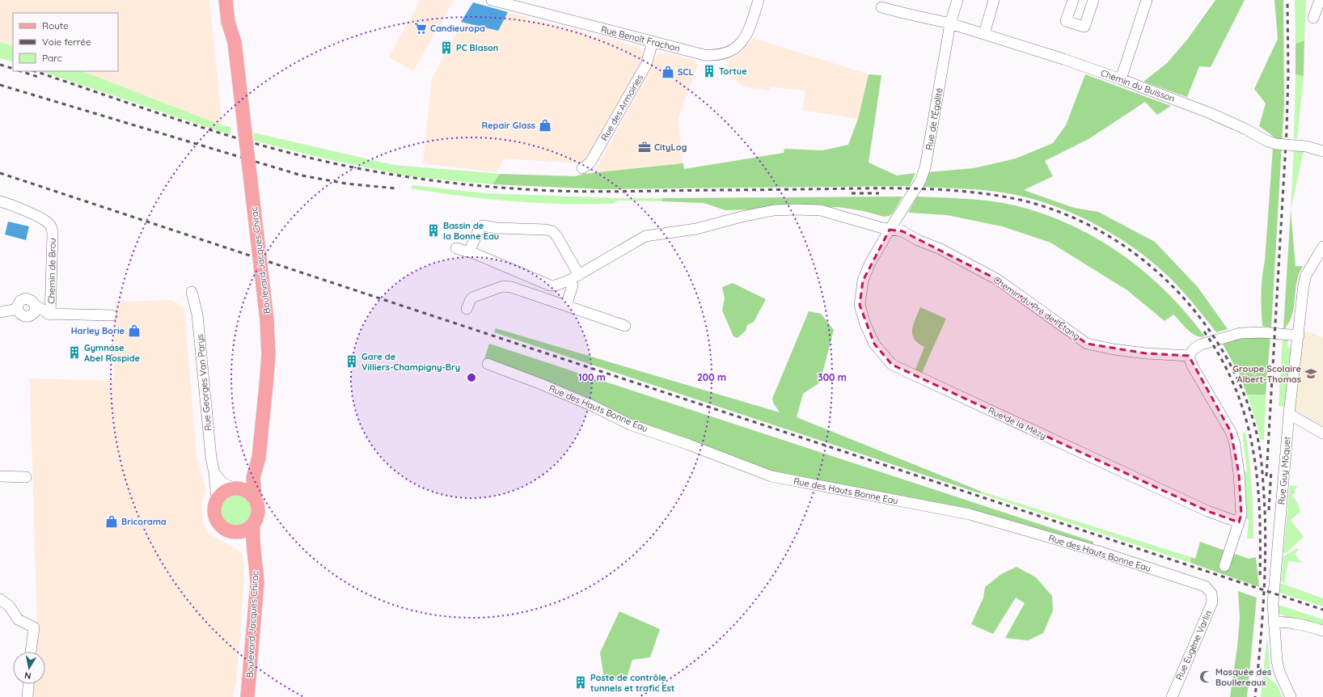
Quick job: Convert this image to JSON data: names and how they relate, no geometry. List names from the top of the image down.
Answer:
{
  "streets": {
    "main road": ["Boulevard Jacques Chirac"],
    "street": [
      "Rue Benoît Frachon",
      "Chemin du Buisson",
      "Rue des Armoiries",
      "Rue de l'Égalité",
      "Chemin de Brou",
      "Chemin du Pré de l'Étang",
      "Rue Georges Van Parys",
      "Rue des Hauts Bonne Eau",
      "Rue de la Mézy",
      "Rue Guy Môquet",
      "Rue Eugène Varlin"
    ]
  },
  "crossings": [
    ["Rue Benoît Frachon", "Rue des Armoiries"],
    ["Chemin du Buisson", "Rue de l'Égalité"],
    ["Rue de l'Égalité", "Chemin du Pré de l'Étang"],
    ["Rue de l'Égalité", "Rue de la Mézy"],
    ["Boulevard Jacques Chirac", "Rue Georges Van Parys"],
    ["Chemin du Pré de l'Étang", "Rue de la Mézy"],
    ["Rue des Hauts Bonne Eau", "Rue Eugène Varlin"]
  ],
  "places": {
    "supermarket": ["Candieuropa"],
    "building": [
      "PC Blason",
      "Tortue",
      "Bassin de la Bonne Eau",
      "Gymnase Abel Rospide",
      "Gare de Villiers-Champigny-Bry",
      "Poste de contrôle tunnels et trafic Est"
    ],
    "shop": [
      "SCL",
      "Repair Glass",
      "Harley Borie",
      "Bricorama"
    ],
    "office": ["CityLog"],
    "school or university": ["Groupe Scolaire Albert-Thomas"],
    "mosque": ["Mosquée des Boullereaux"]
  },
  "legend": ["Route", "Voie ferrée", "Parc"],
  "north": "bottom",
  "rings": ["100 m", "200 m", "300 m"]
}
